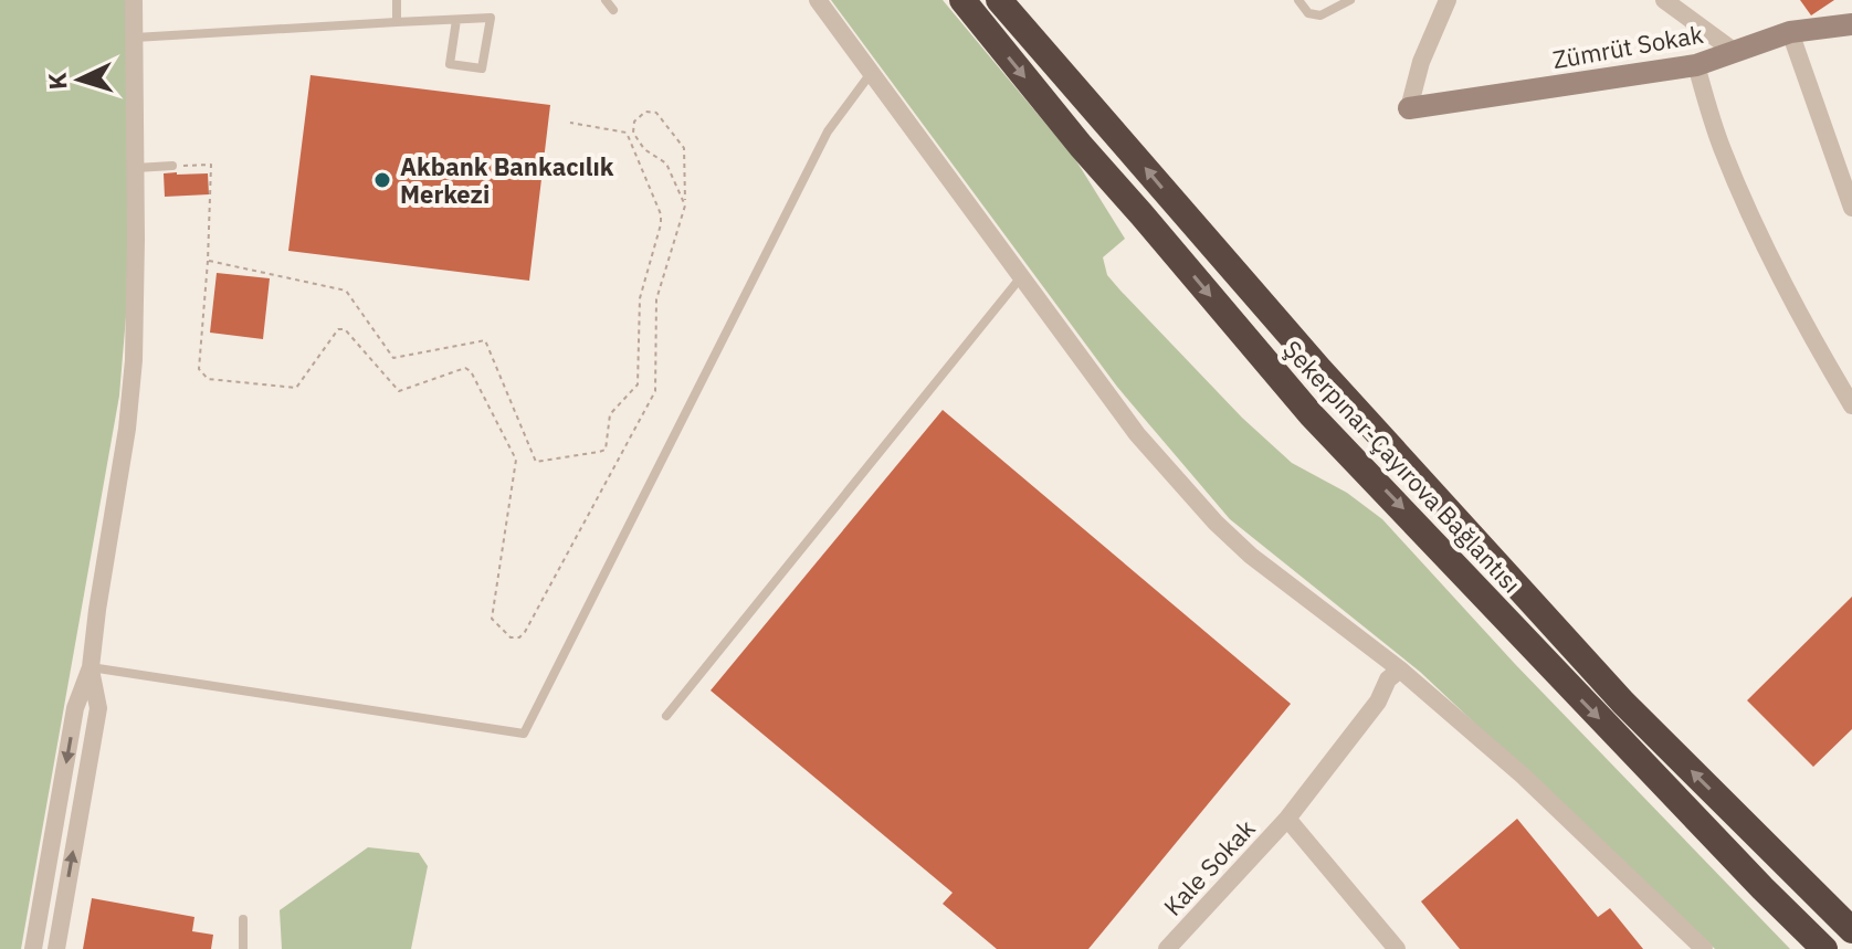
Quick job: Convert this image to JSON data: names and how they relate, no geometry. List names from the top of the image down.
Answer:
{
  "streets": {
    "highway": ["Şekerpınar-Çayırova Bağlantısı"],
    "street": ["Zümrüt Sokak", "Kale Sokak"]
  },
  "places": ["Akbank Bankacılık Merkezi"],
  "north": "left"
}
